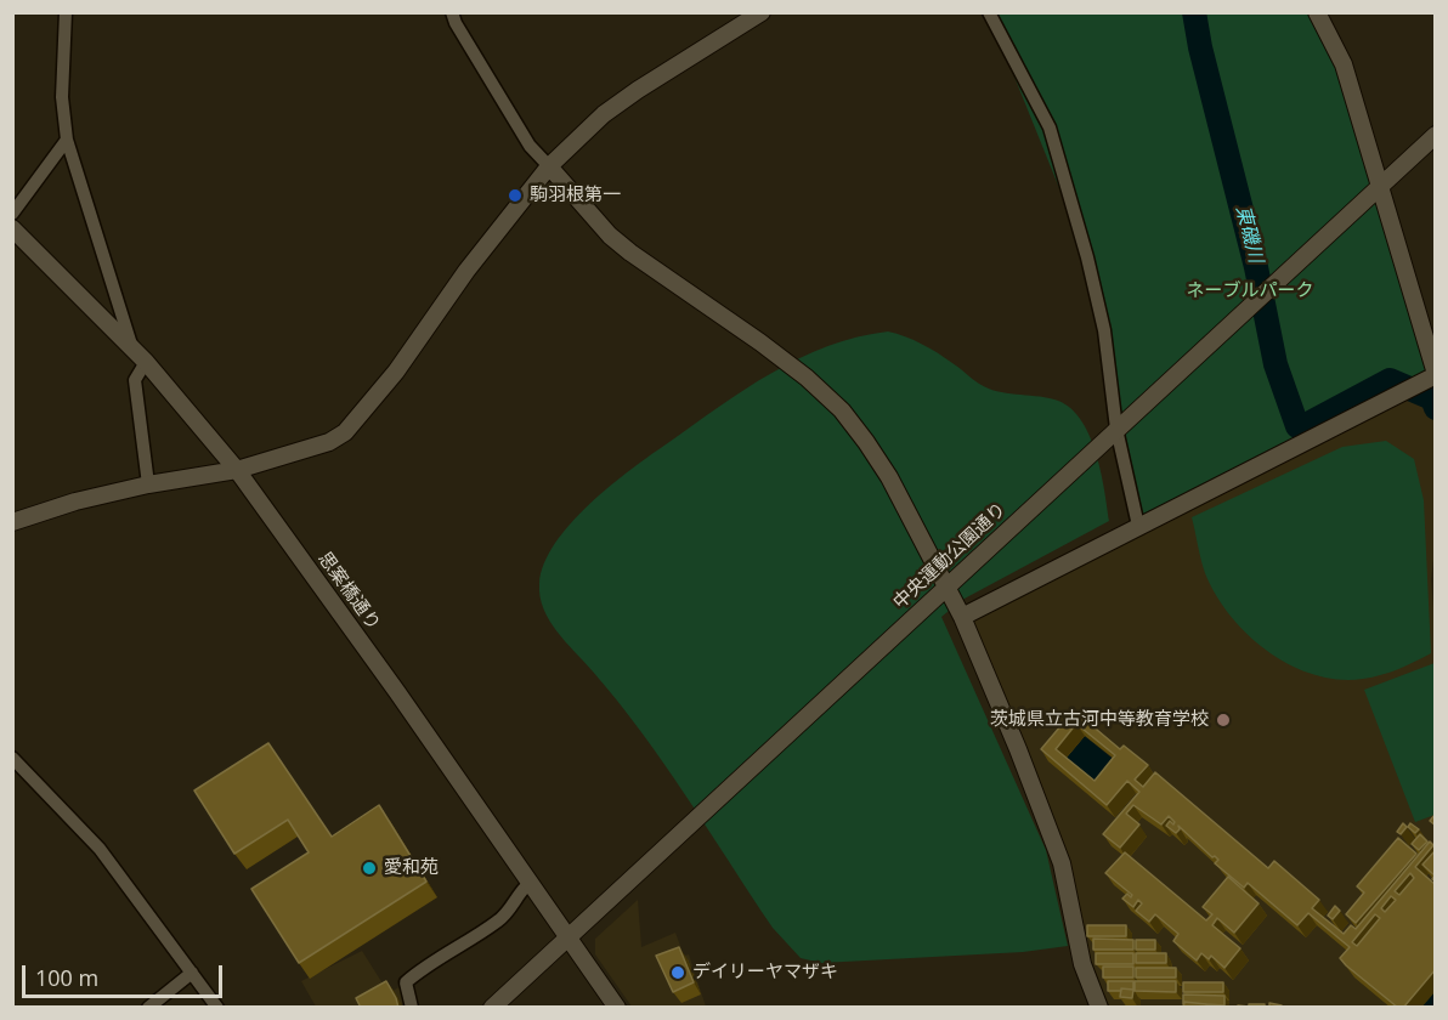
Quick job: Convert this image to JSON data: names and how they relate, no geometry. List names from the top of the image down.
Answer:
{
  "streets": {
    "street": ["中央運動公園通り", "思案橋通り"]
  },
  "crossings": [
    ["中央運動公園通り", "思案橋通り"]
  ],
  "water": ["東磯川"],
  "parks": ["ネーブルパーク"],
  "places": [
    "駒羽根第一",
    "茨城県立古河中等教育学校",
    "愛和苑",
    "デイリーヤマザキ"
  ],
  "scale_bar": "100 m"
}
